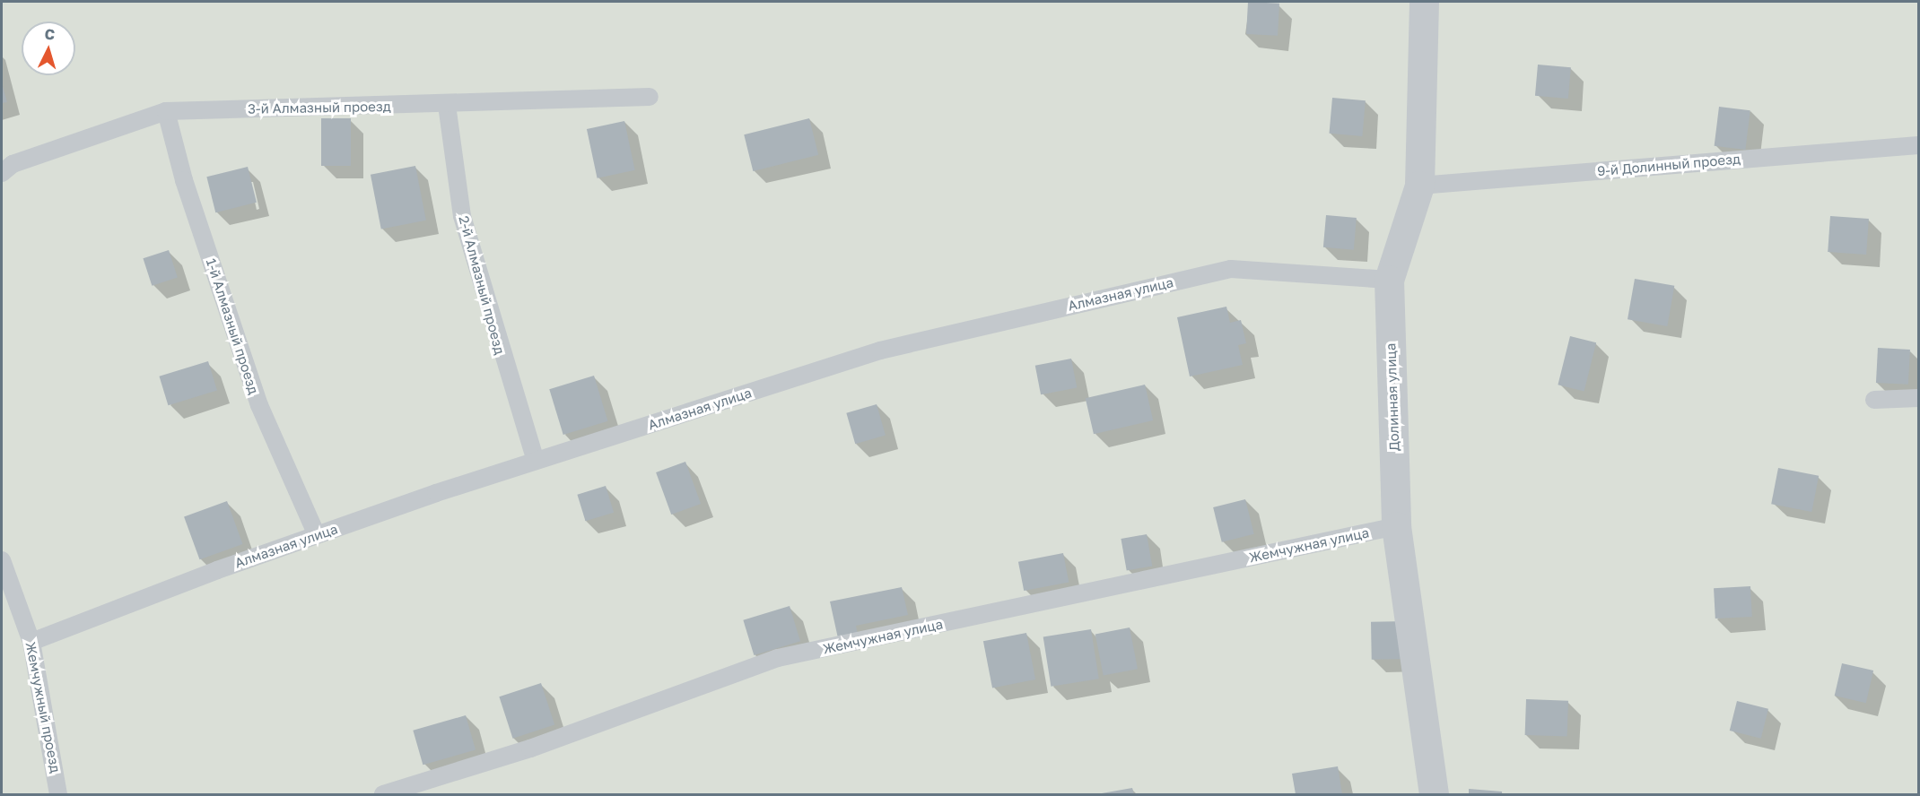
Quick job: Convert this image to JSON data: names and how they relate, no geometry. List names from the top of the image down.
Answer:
{
  "streets": {
    "street": ["Долинная улица"],
    "lane": [
      "3-й Алмазный проезд",
      "9-й Долинный проезд",
      "2-й Алмазный проезд",
      "Алмазная улица",
      "1-й Алмазный проезд",
      "Жемчужная улица",
      "Жемчужный проезд"
    ]
  },
  "crossings": [
    ["3-й Алмазный проезд", "2-й Алмазный проезд"],
    ["3-й Алмазный проезд", "1-й Алмазный проезд"],
    ["9-й Долинный проезд", "Долинная улица"],
    ["2-й Алмазный проезд", "Алмазная улица"],
    ["Алмазная улица", "1-й Алмазный проезд"],
    ["Алмазная улица", "Долинная улица"],
    ["Алмазная улица", "Жемчужный проезд"],
    ["Долинная улица", "Жемчужная улица"]
  ],
  "north": "top"
}
